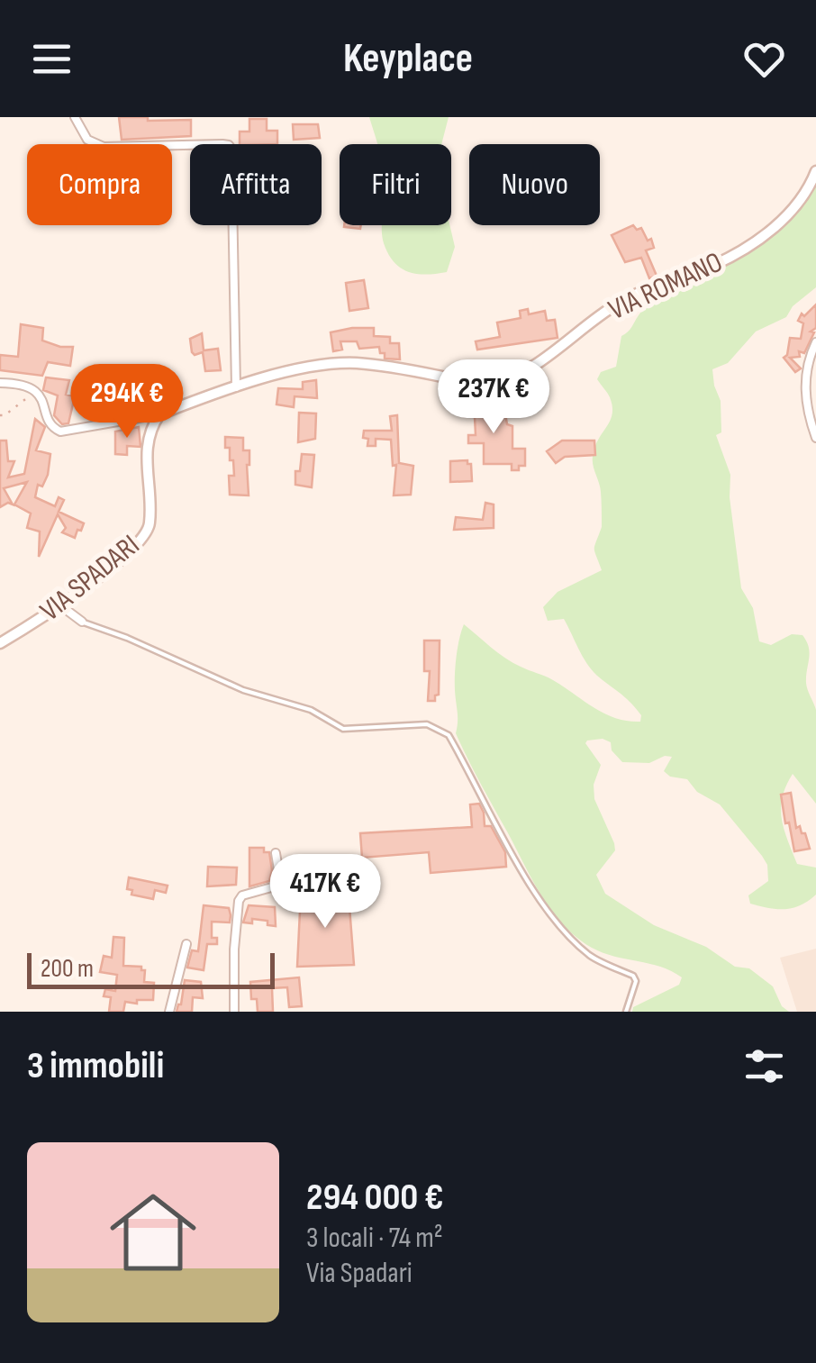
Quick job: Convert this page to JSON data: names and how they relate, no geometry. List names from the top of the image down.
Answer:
{
  "streets": {
    "street": ["VIA ROMANO", "VIA SPADARI"]
  },
  "scale_bar": "200 m",
  "page": {
    "header": "Keyplace",
    "chip": [
      "Compra",
      "Affitta",
      "Filtri",
      "Nuovo"
    ],
    "price": ["237K €", "294K €", "417K €"],
    "scale": "200 m",
    "heading": "3 immobili",
    "list": [
      {
        "name": "294 000 €",
        "note": "3 locali · 74 m² · Via Spadari"
      }
    ]
  }
}
